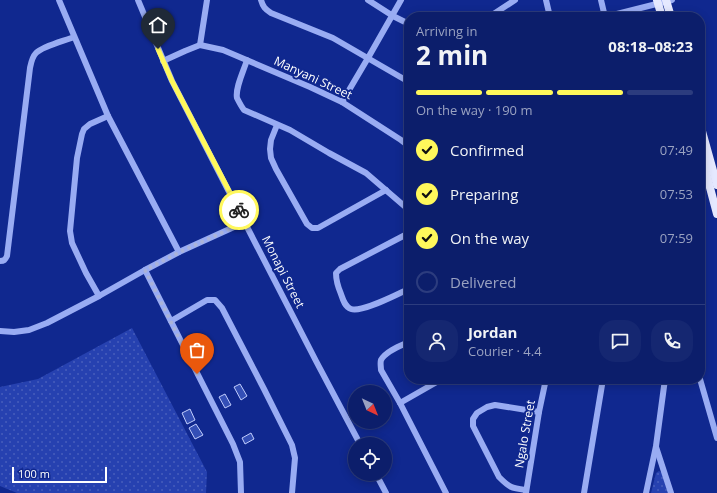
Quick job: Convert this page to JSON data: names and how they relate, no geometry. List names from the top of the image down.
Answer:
{
  "streets": {
    "street": ["Manyani Street", "Monapi Street", "Ngalo Street"]
  },
  "scale_bar": "100 m",
  "north": "bottom right",
  "page": {
    "heading": ["2 min", "Arriving in", "08:18–08:23"],
    "panel": ["Jordan", "Courier · 4.4"],
    "bar": "On the way · 190 m",
    "list": [
      ["Confirmed", "07:49"],
      ["Preparing", "07:53"],
      ["On the way", "07:59"],
      "Delivered"
    ],
    "scale": "100 m"
  }
}
